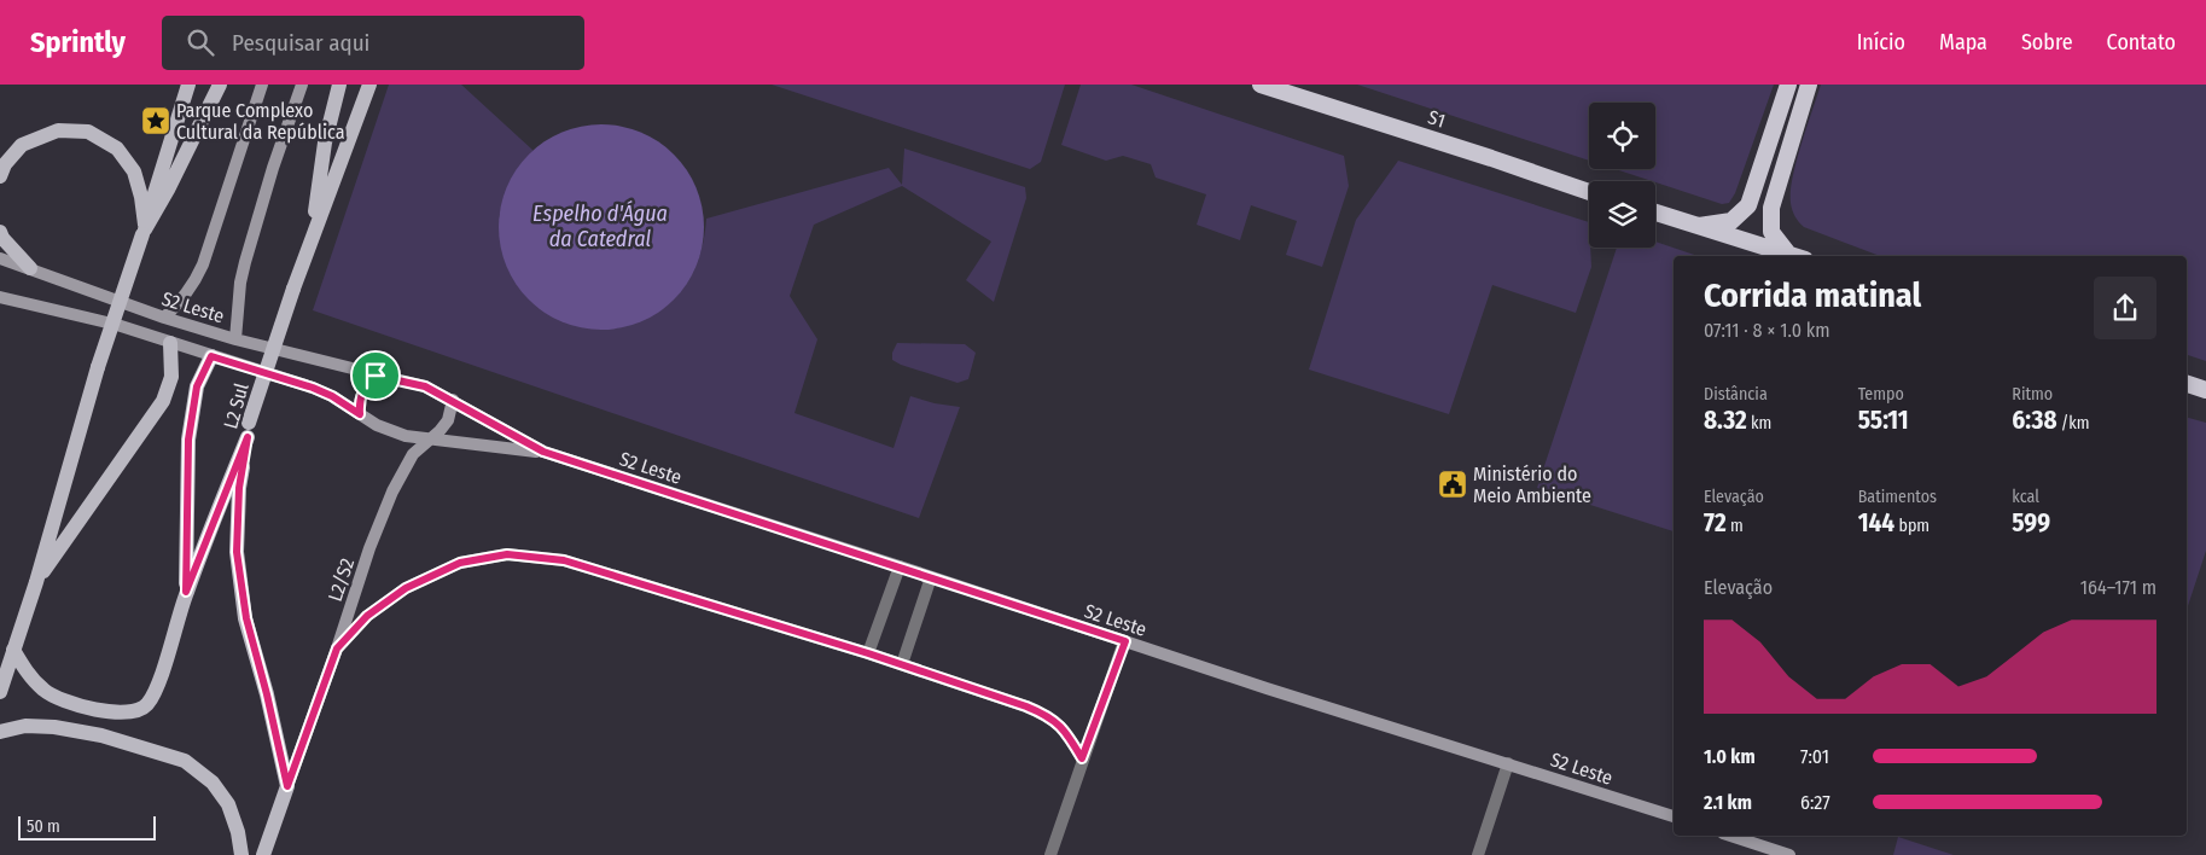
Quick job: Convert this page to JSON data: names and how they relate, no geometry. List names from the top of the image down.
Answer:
{
  "streets": {
    "highway": ["S1"],
    "main road": ["S2 Leste", "L2 Sul", "L2/S2"]
  },
  "crossings": [
    ["S2 Leste", "L2/S2"],
    ["L2 Sul", "L2/S2"]
  ],
  "water": ["Espelho d'Água da Catedral"],
  "places": {
    "place": ["Parque Complexo Cultural da República"],
    "public building": ["Ministério do Meio Ambiente"]
  },
  "scale_bar": "50 m",
  "page": {
    "header": "Sprintly",
    "search": "Pesquisar aqui",
    "nav": [
      "Início",
      "Mapa",
      "Sobre",
      "Contato"
    ],
    "heading": ["Corrida matinal", "07:11 · 8 × 1.0 km"],
    "stats": [
      ["Distância", "8.32 km"],
      ["Tempo", "55:11"],
      ["Ritmo", "6:38 /km"],
      ["Elevação", "72 m"],
      ["Batimentos", "144 bpm"],
      ["kcal", "599"]
    ],
    "chart": ["Elevação", "164–171 m"],
    "list": [
      {
        "name": "1.0 km",
        "note": "7:01"
      },
      {
        "name": "2.1 km",
        "note": "6:27"
      }
    ],
    "scale": "50 m"
  }
}
